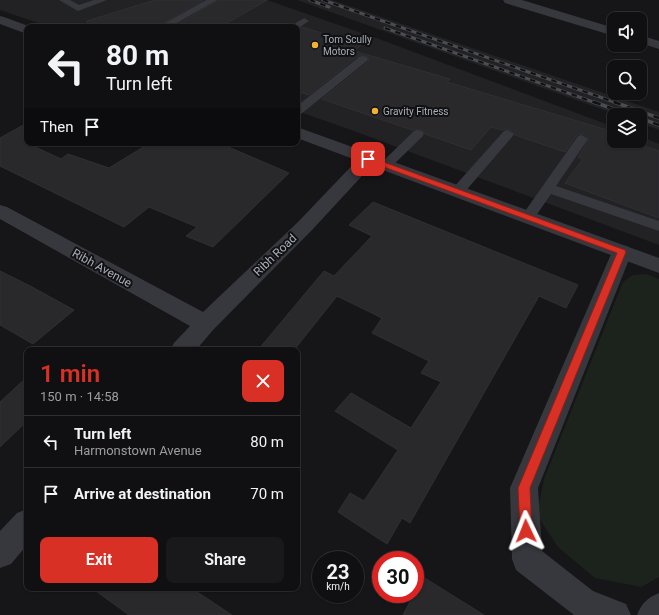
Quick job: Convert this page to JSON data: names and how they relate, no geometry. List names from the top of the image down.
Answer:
{
  "streets": {
    "street": ["Ribh Road", "Ribh Avenue"]
  },
  "crossings": [
    ["Ribh Road", "Ribh Avenue"]
  ],
  "places": ["Tom Scully Motors", "Gravity Fitness"],
  "page": {
    "turn": ["80 m", "Turn left"],
    "then": "Then",
    "heading": ["1 min", "150 m · 14:58"],
    "list": [
      {
        "name": "Turn left",
        "note": "Harmonstown Avenue",
        "value": "80 m"
      },
      {
        "name": "Arrive at destination",
        "value": "70 m"
      }
    ],
    "buttons": ["Exit", "Share"],
    "speed": "23 km/h",
    "limit": "30"
  }
}
